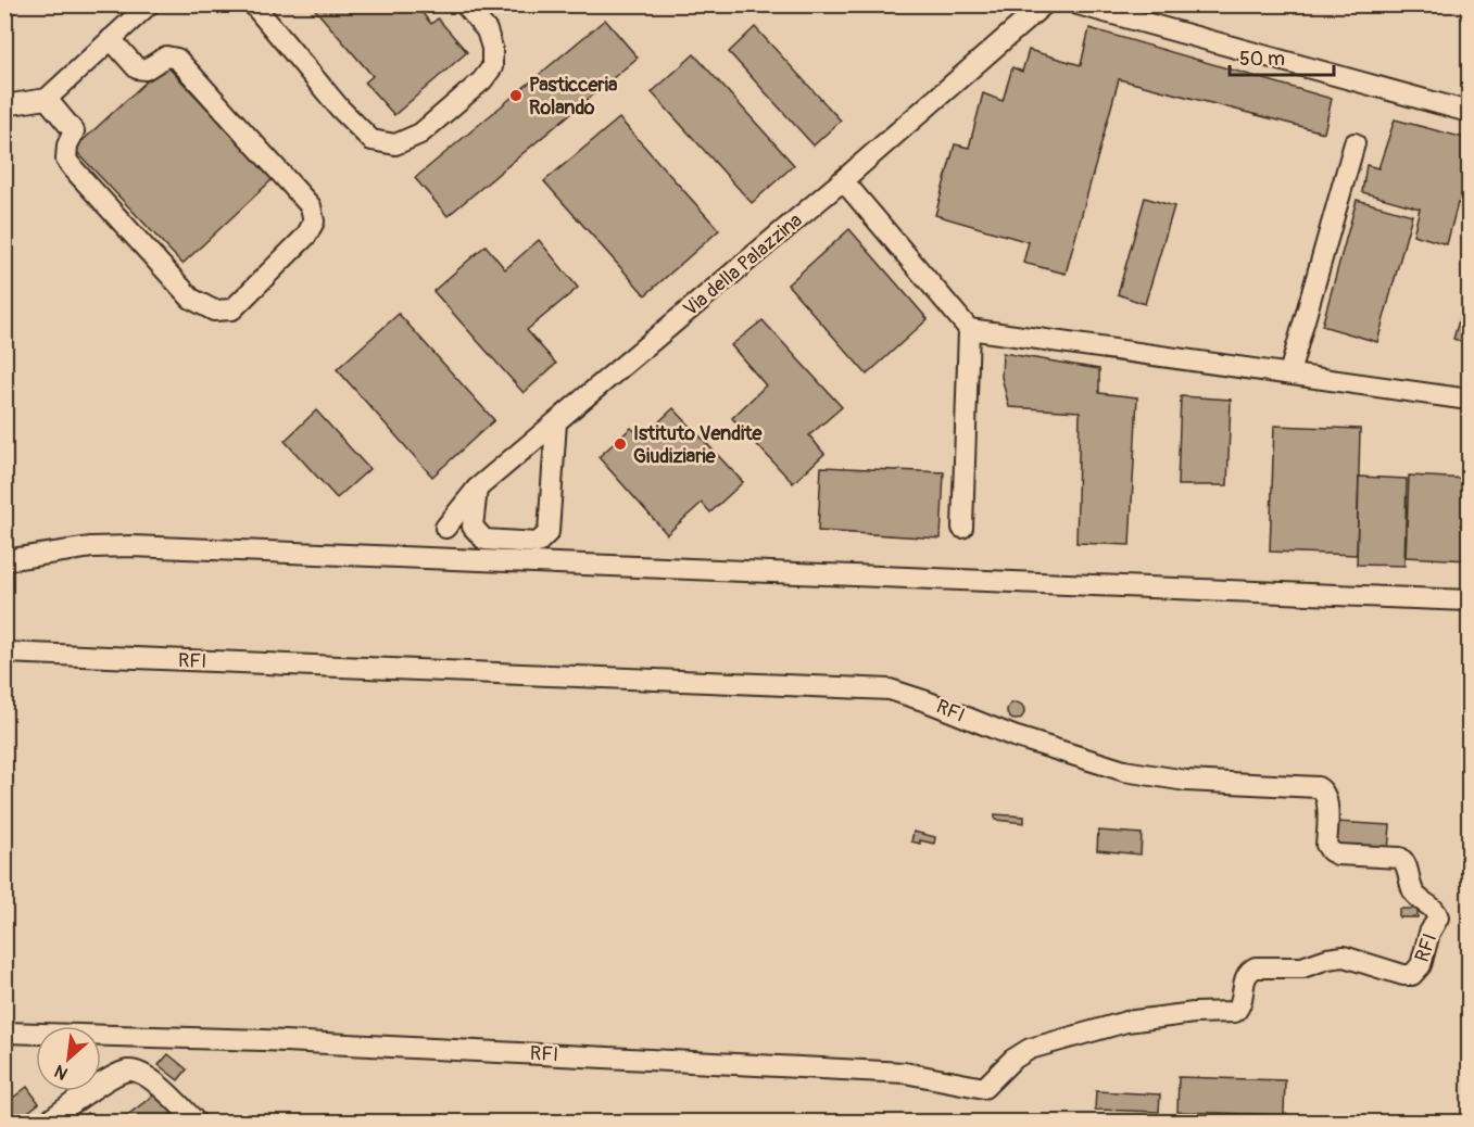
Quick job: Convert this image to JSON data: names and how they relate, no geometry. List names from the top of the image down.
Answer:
{
  "streets": {
    "street": ["Via della Palazzina", "RFI"]
  },
  "places": ["Pasticceria Rolando", "Istituto Vendite Giudiziarie"],
  "scale_bar": "50 m",
  "north": "bottom left"
}
